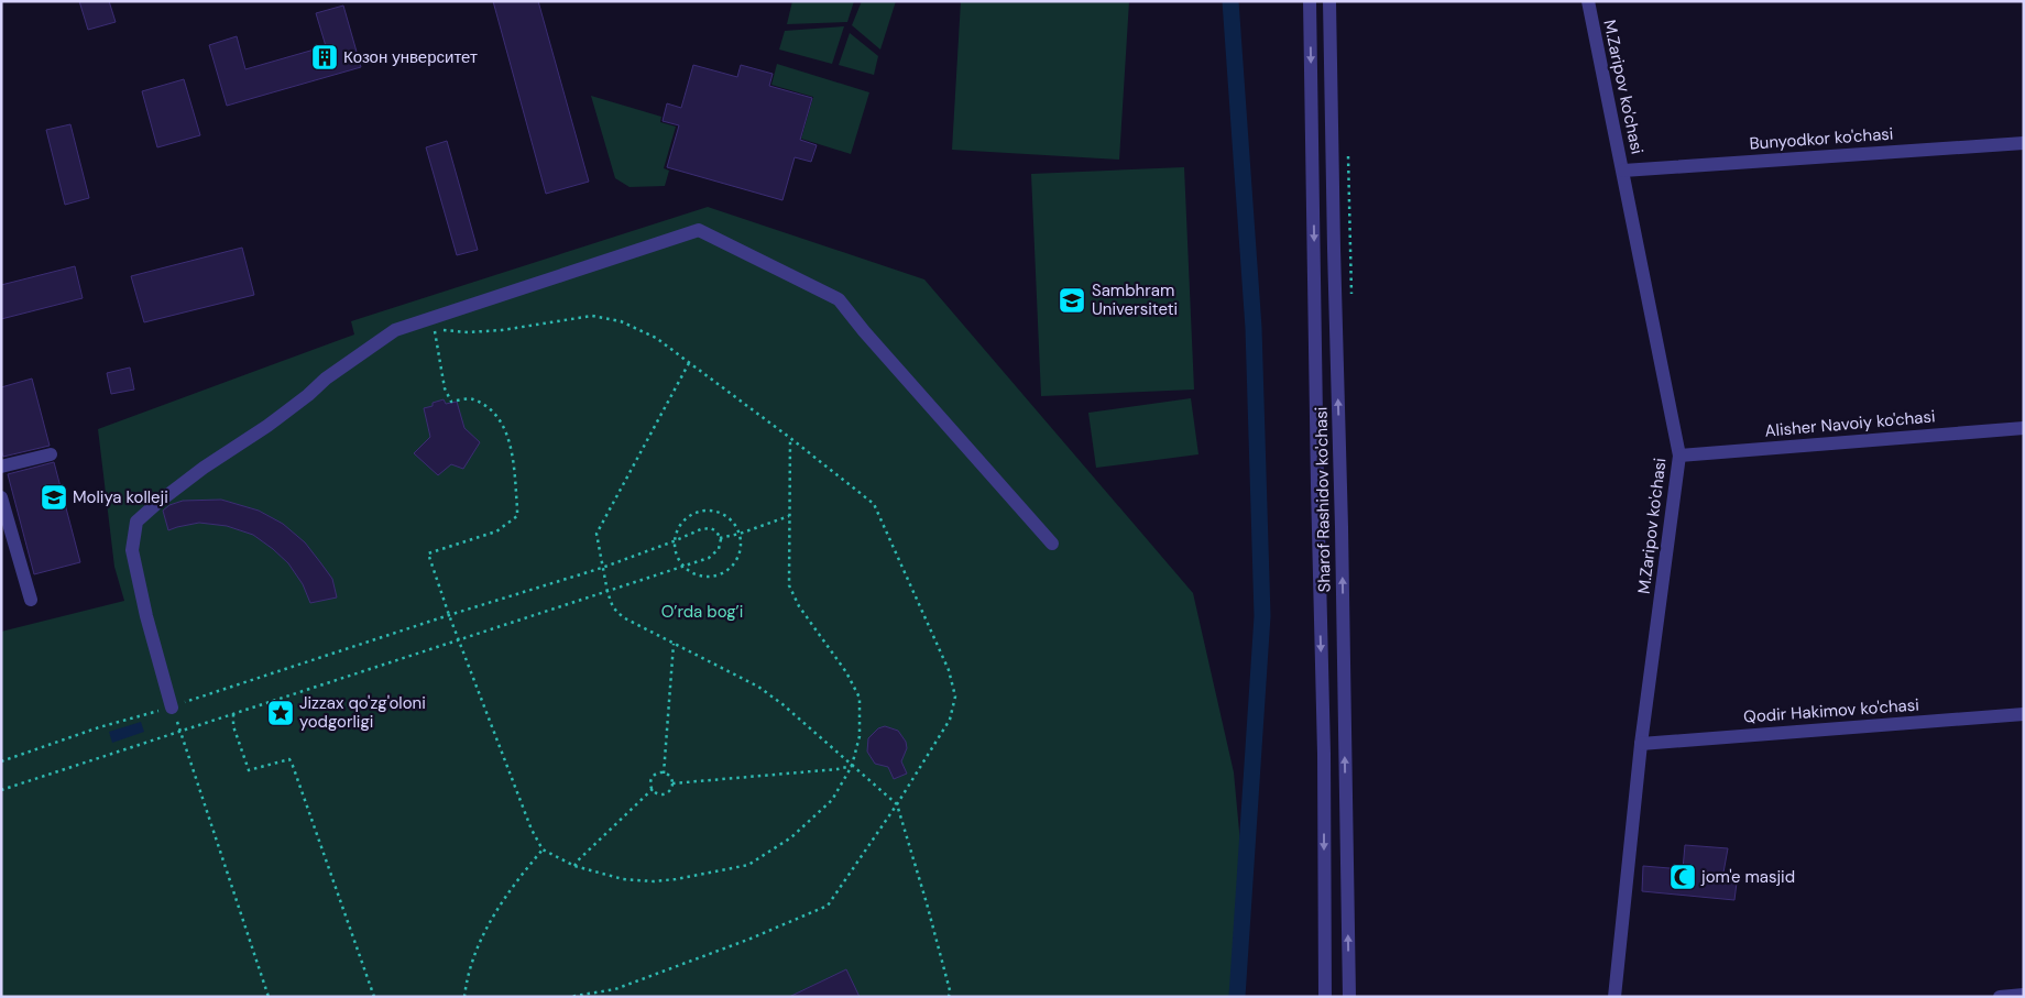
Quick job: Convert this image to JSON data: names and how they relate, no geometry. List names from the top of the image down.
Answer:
{
  "streets": {
    "street": [
      "M.Zaripov ko'chasi",
      "Bunyodkor ko'chasi",
      "Alisher Navoiy ko'chasi",
      "Sharof Rashidov ko'chasi",
      "Qodir Hakimov ko'chasi"
    ]
  },
  "crossings": [
    ["M.Zaripov ko'chasi", "Bunyodkor ko'chasi"],
    ["M.Zaripov ko'chasi", "Alisher Navoiy ko'chasi"],
    ["M.Zaripov ko'chasi", "Qodir Hakimov ko'chasi"]
  ],
  "parks": ["O’rda bog’i"],
  "places": {
    "building": ["Козон унверситет"],
    "school or university": ["Sambhram Universiteti", "Moliya kolleji"],
    "place": ["Jizzax qo'zg'oloni yodgorligi"],
    "mosque": ["jom'e masjid"]
  }
}
